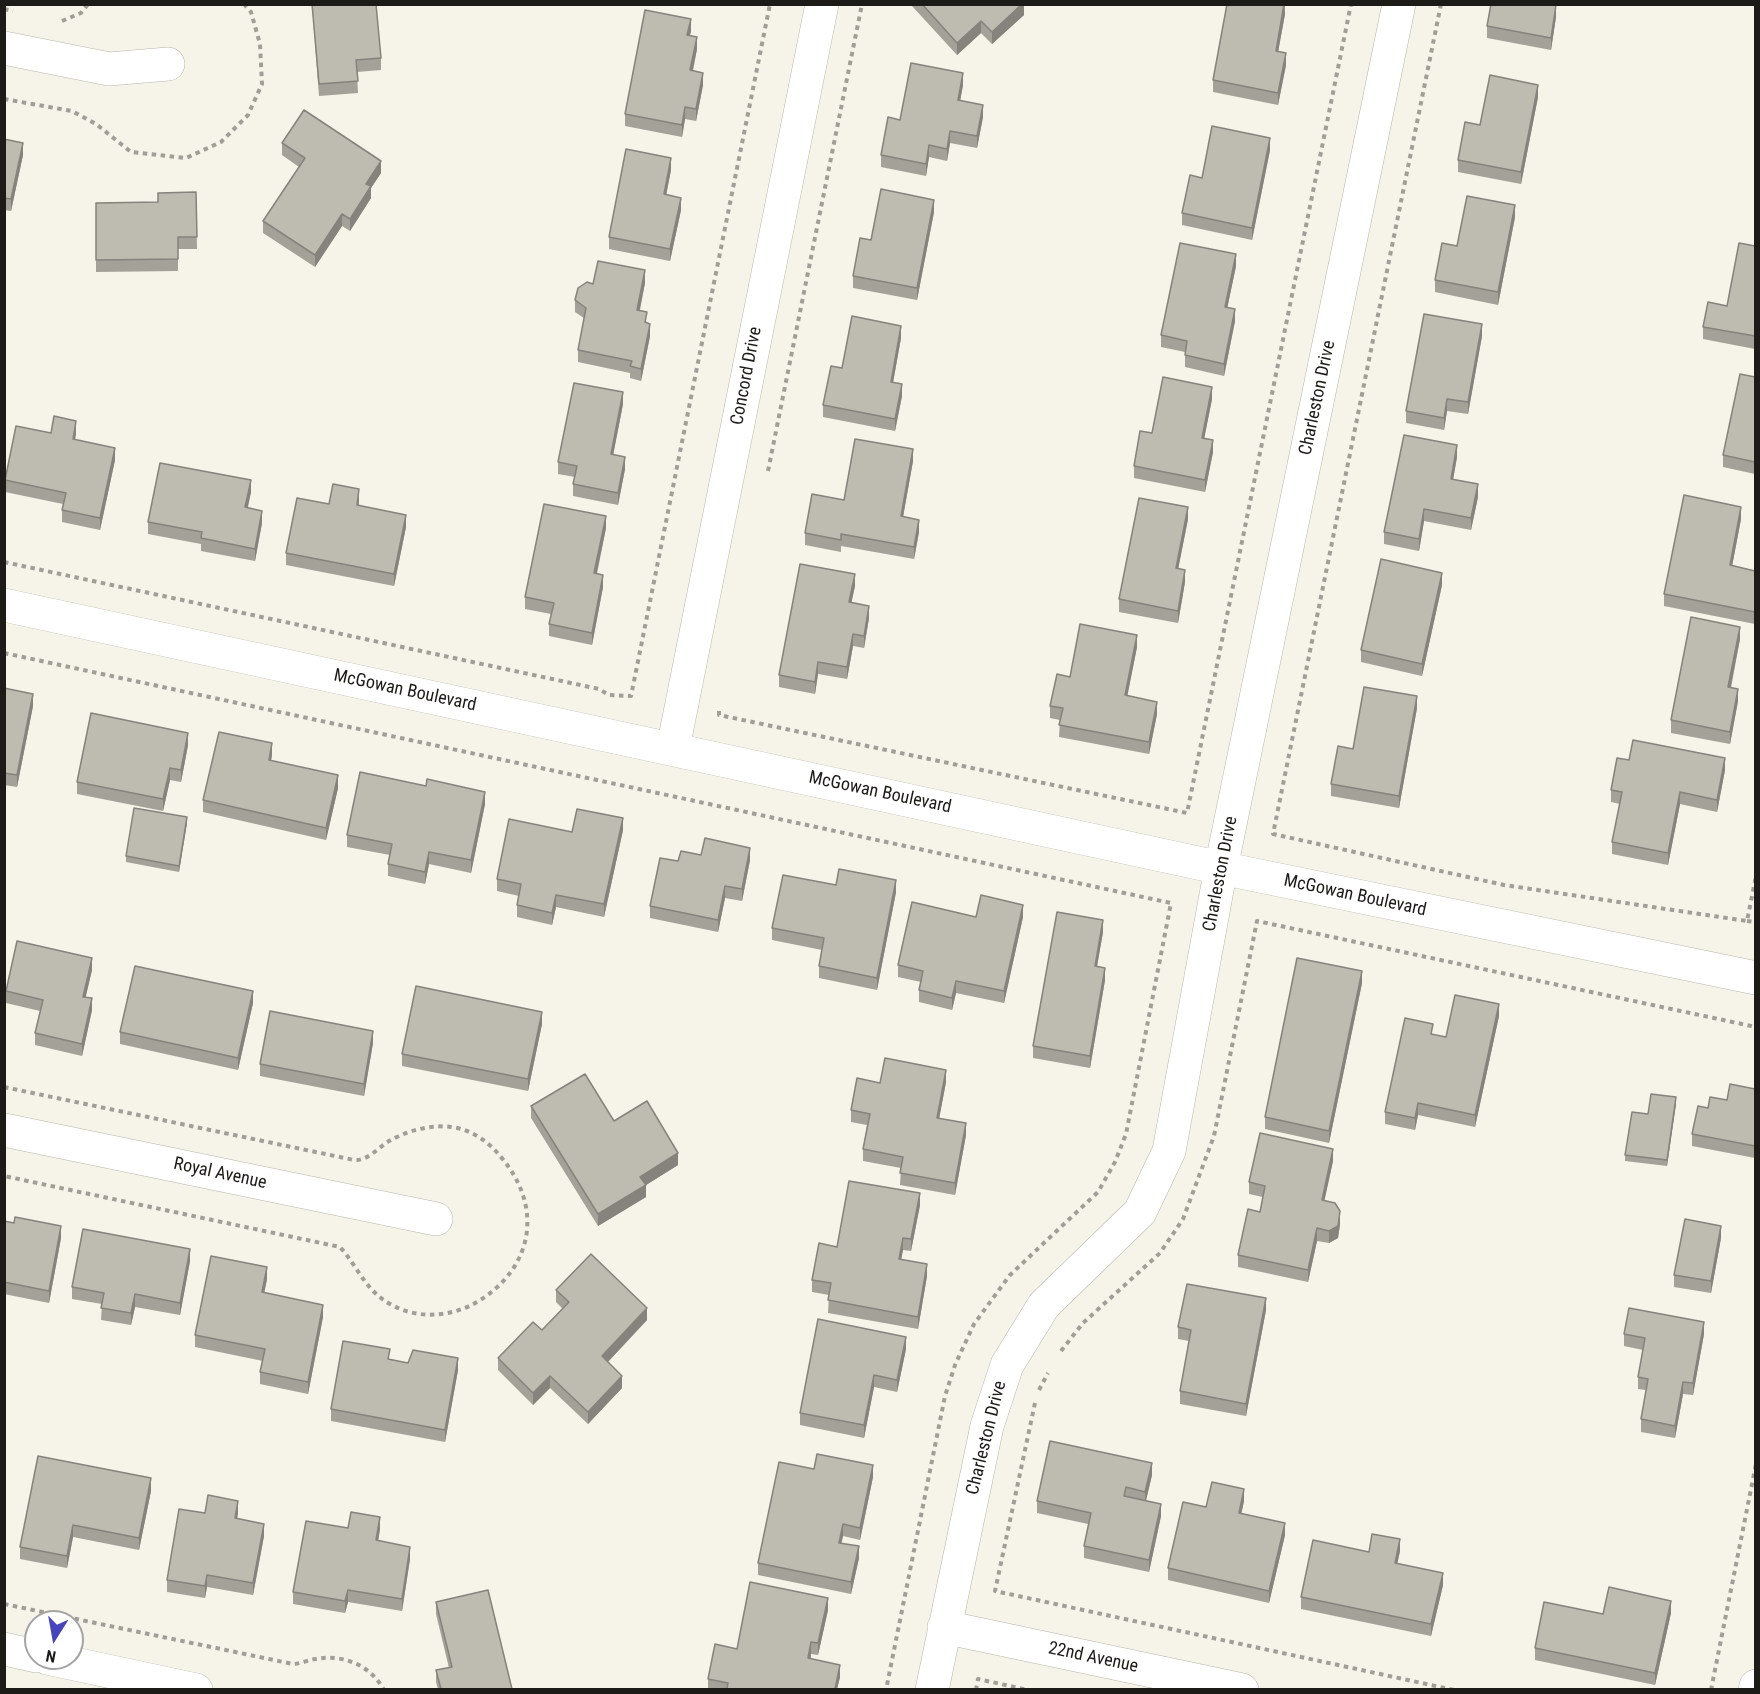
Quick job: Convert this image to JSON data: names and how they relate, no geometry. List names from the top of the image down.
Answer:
{
  "streets": {
    "street": [
      "Concord Drive",
      "Charleston Drive",
      "McGowan Boulevard",
      "Royal Avenue",
      "22nd Avenue"
    ]
  },
  "crossings": [
    ["Concord Drive", "McGowan Boulevard"],
    ["Charleston Drive", "McGowan Boulevard"],
    ["Charleston Drive", "22nd Avenue"]
  ],
  "north": "bottom"
}
